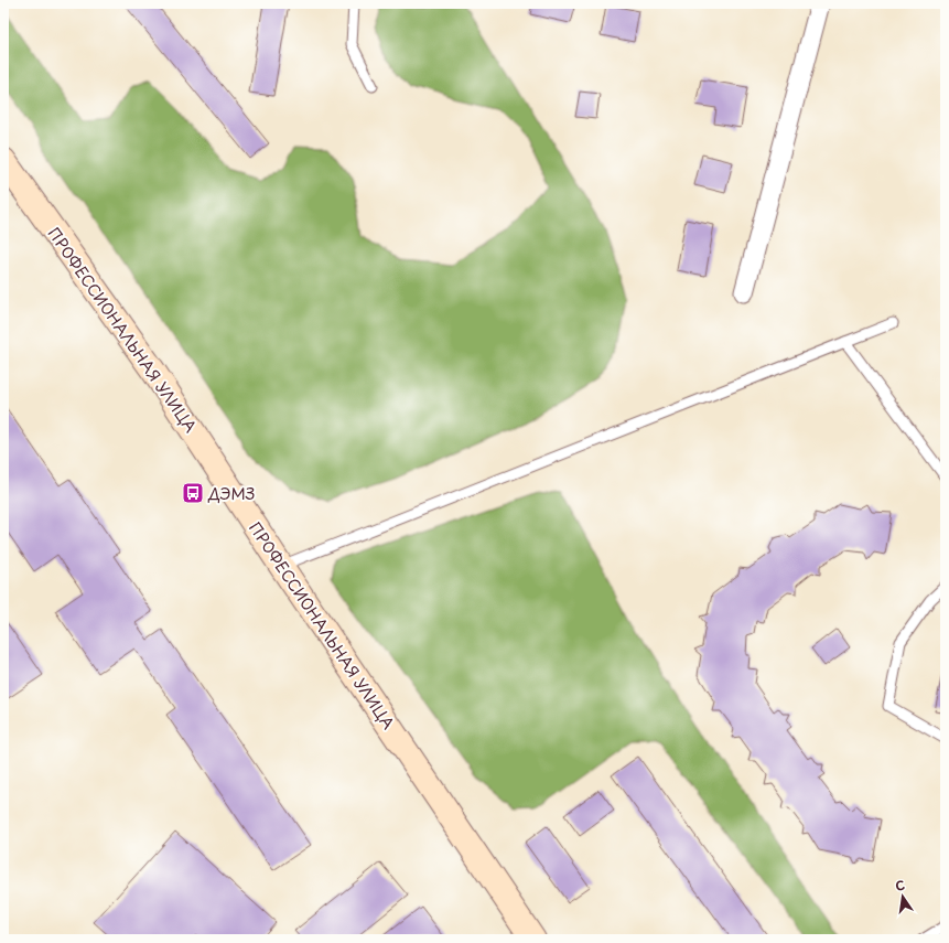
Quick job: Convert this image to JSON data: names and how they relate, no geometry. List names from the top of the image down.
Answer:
{
  "streets": {
    "main road": ["ПРОФЕССИОНАЛЬНАЯ УЛИЦА"]
  },
  "places": {
    "bus stop": ["ДЭМЗ"]
  },
  "north": "top"
}
